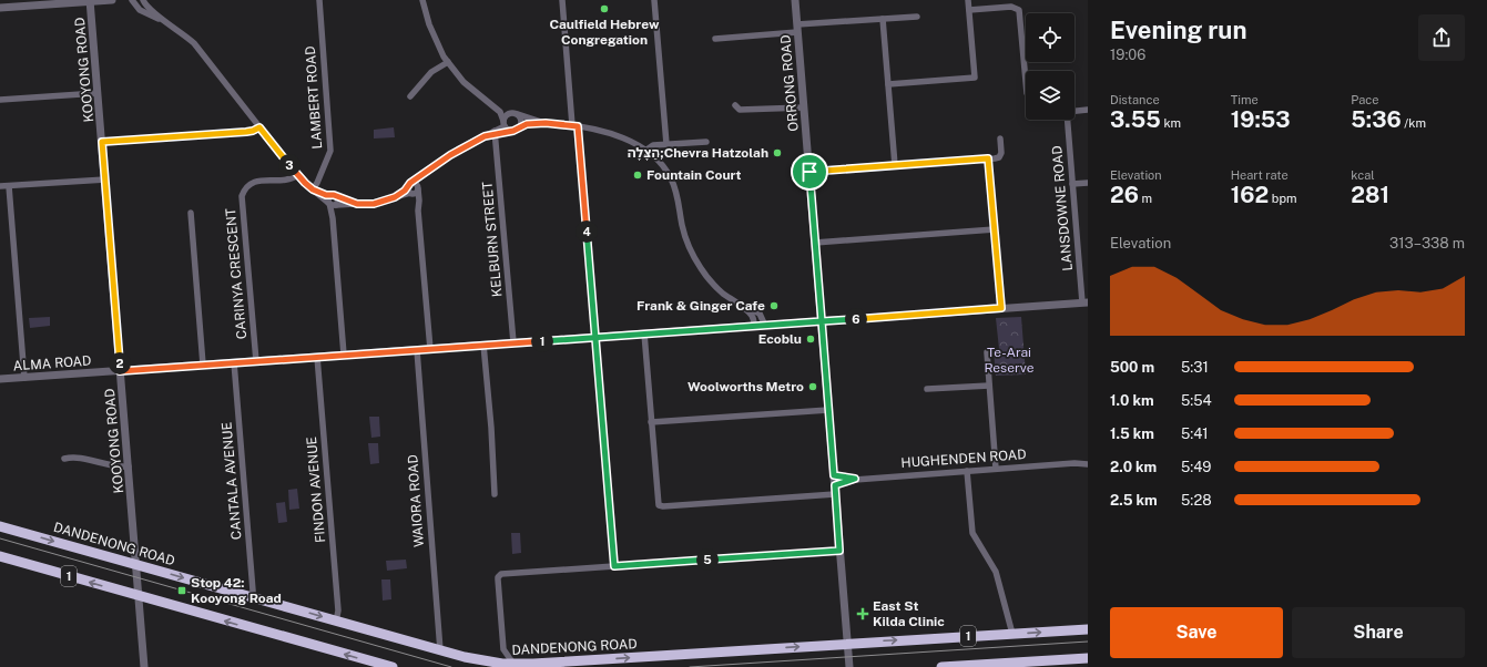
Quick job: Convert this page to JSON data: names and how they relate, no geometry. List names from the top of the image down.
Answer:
{
  "streets": {
    "highway": ["DANDENONG ROAD", "1"],
    "street": [
      "KOOYONG ROAD",
      "ORRONG ROAD",
      "LAMBERT ROAD",
      "LANSDOWNE ROAD",
      "KELBURN STREET",
      "CARINYA CRESCENT",
      "ALMA ROAD",
      "HUGHENDEN ROAD",
      "CANTALA AVENUE",
      "FINDON AVENUE",
      "WAIORA ROAD"
    ]
  },
  "crossings": [
    ["KOOYONG ROAD", "ALMA ROAD"],
    ["KOOYONG ROAD", "DANDENONG ROAD"],
    ["KOOYONG ROAD", "1"],
    ["ORRONG ROAD", "ALMA ROAD"],
    ["ORRONG ROAD", "HUGHENDEN ROAD"],
    ["ORRONG ROAD", "DANDENONG ROAD"],
    ["LANSDOWNE ROAD", "ALMA ROAD"],
    ["KELBURN STREET", "ALMA ROAD"],
    ["CARINYA CRESCENT", "ALMA ROAD"],
    ["ALMA ROAD", "CANTALA AVENUE"],
    ["ALMA ROAD", "FINDON AVENUE"],
    ["ALMA ROAD", "WAIORA ROAD"],
    ["CANTALA AVENUE", "DANDENONG ROAD"],
    ["FINDON AVENUE", "DANDENONG ROAD"],
    ["WAIORA ROAD", "DANDENONG ROAD"]
  ],
  "parks": ["Te-Arai Reserve"],
  "places": {
    "other": [
      "Caulfield Hebrew Congregation",
      "הַצָּלָה;Chevra Hatzolah",
      "Fountain Court",
      "Frank & Ginger Cafe",
      "Ecoblu",
      "Woolworths Metro"
    ],
    "transit": ["Stop 42: Kooyong Road"],
    "health": ["East St Kilda Clinic"]
  },
  "page": {
    "heading": ["Evening run", "19:06"],
    "stats": [
      ["Distance", "3.55 km"],
      ["Time", "19:53"],
      ["Pace", "5:36 /km"],
      ["Elevation", "26 m"],
      ["Heart rate", "162 bpm"],
      ["kcal", "281"]
    ],
    "pins": [
      "3",
      "4",
      "6",
      "1",
      "2",
      "5"
    ],
    "chart": ["Elevation", "313–338 m"],
    "list": [
      {
        "name": "500 m",
        "note": "5:31"
      },
      {
        "name": "1.0 km",
        "note": "5:54"
      },
      {
        "name": "1.5 km",
        "note": "5:41"
      },
      {
        "name": "2.0 km",
        "note": "5:49"
      },
      {
        "name": "2.5 km",
        "note": "5:28"
      }
    ],
    "buttons": ["Save", "Share"]
  }
}
